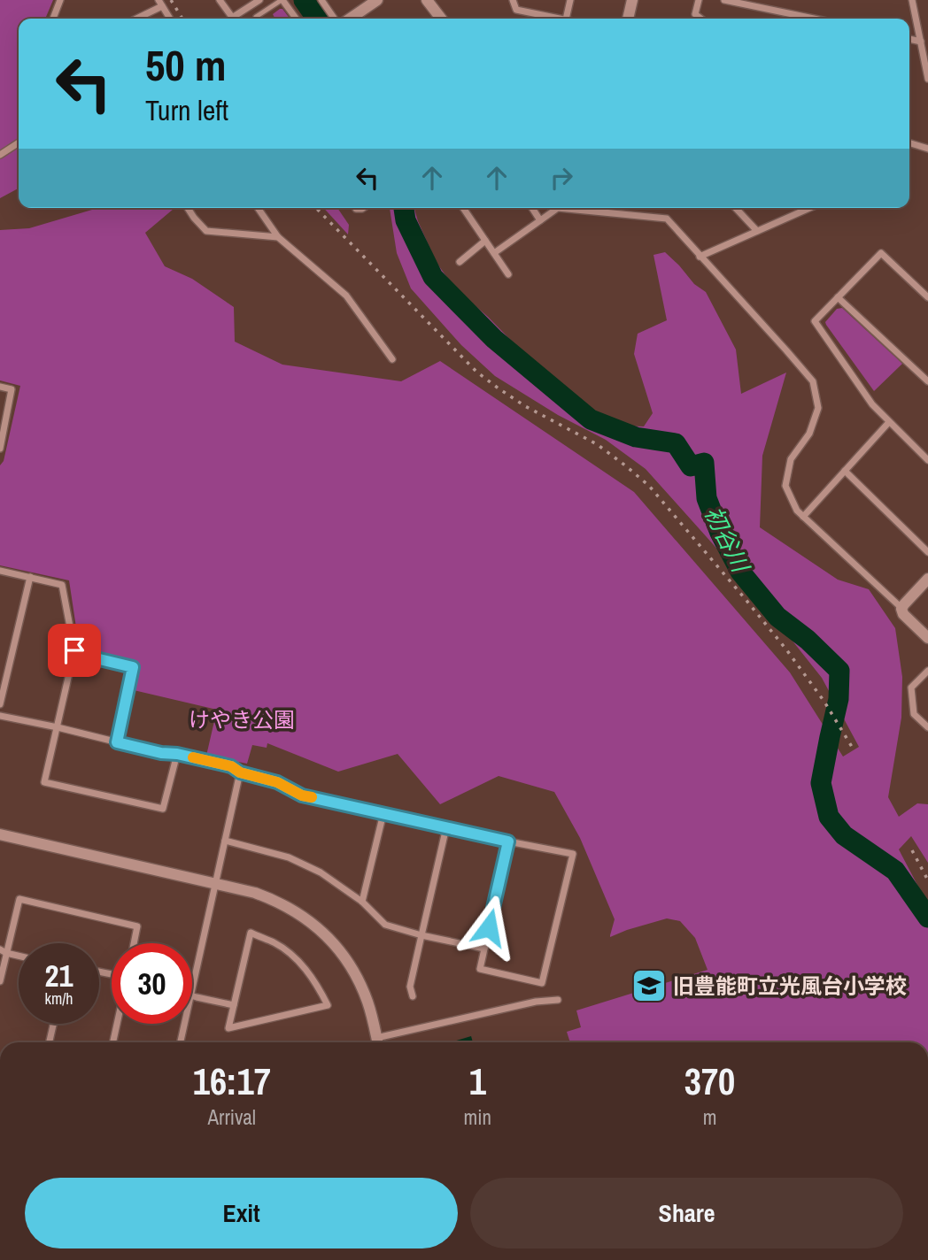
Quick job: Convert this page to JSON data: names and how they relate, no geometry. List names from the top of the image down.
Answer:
{
  "water": ["初谷川"],
  "parks": ["けやき公園"],
  "places": {
    "school or university": ["旧豊能町立光風台小学校"]
  },
  "page": {
    "turn": ["50 m", "Turn left"],
    "speed": "21 km/h",
    "limit": "30",
    "eta": [
      "16:17",
      "Arrival",
      "1",
      "min",
      "370",
      "m"
    ],
    "buttons": ["Exit", "Share"]
  }
}
